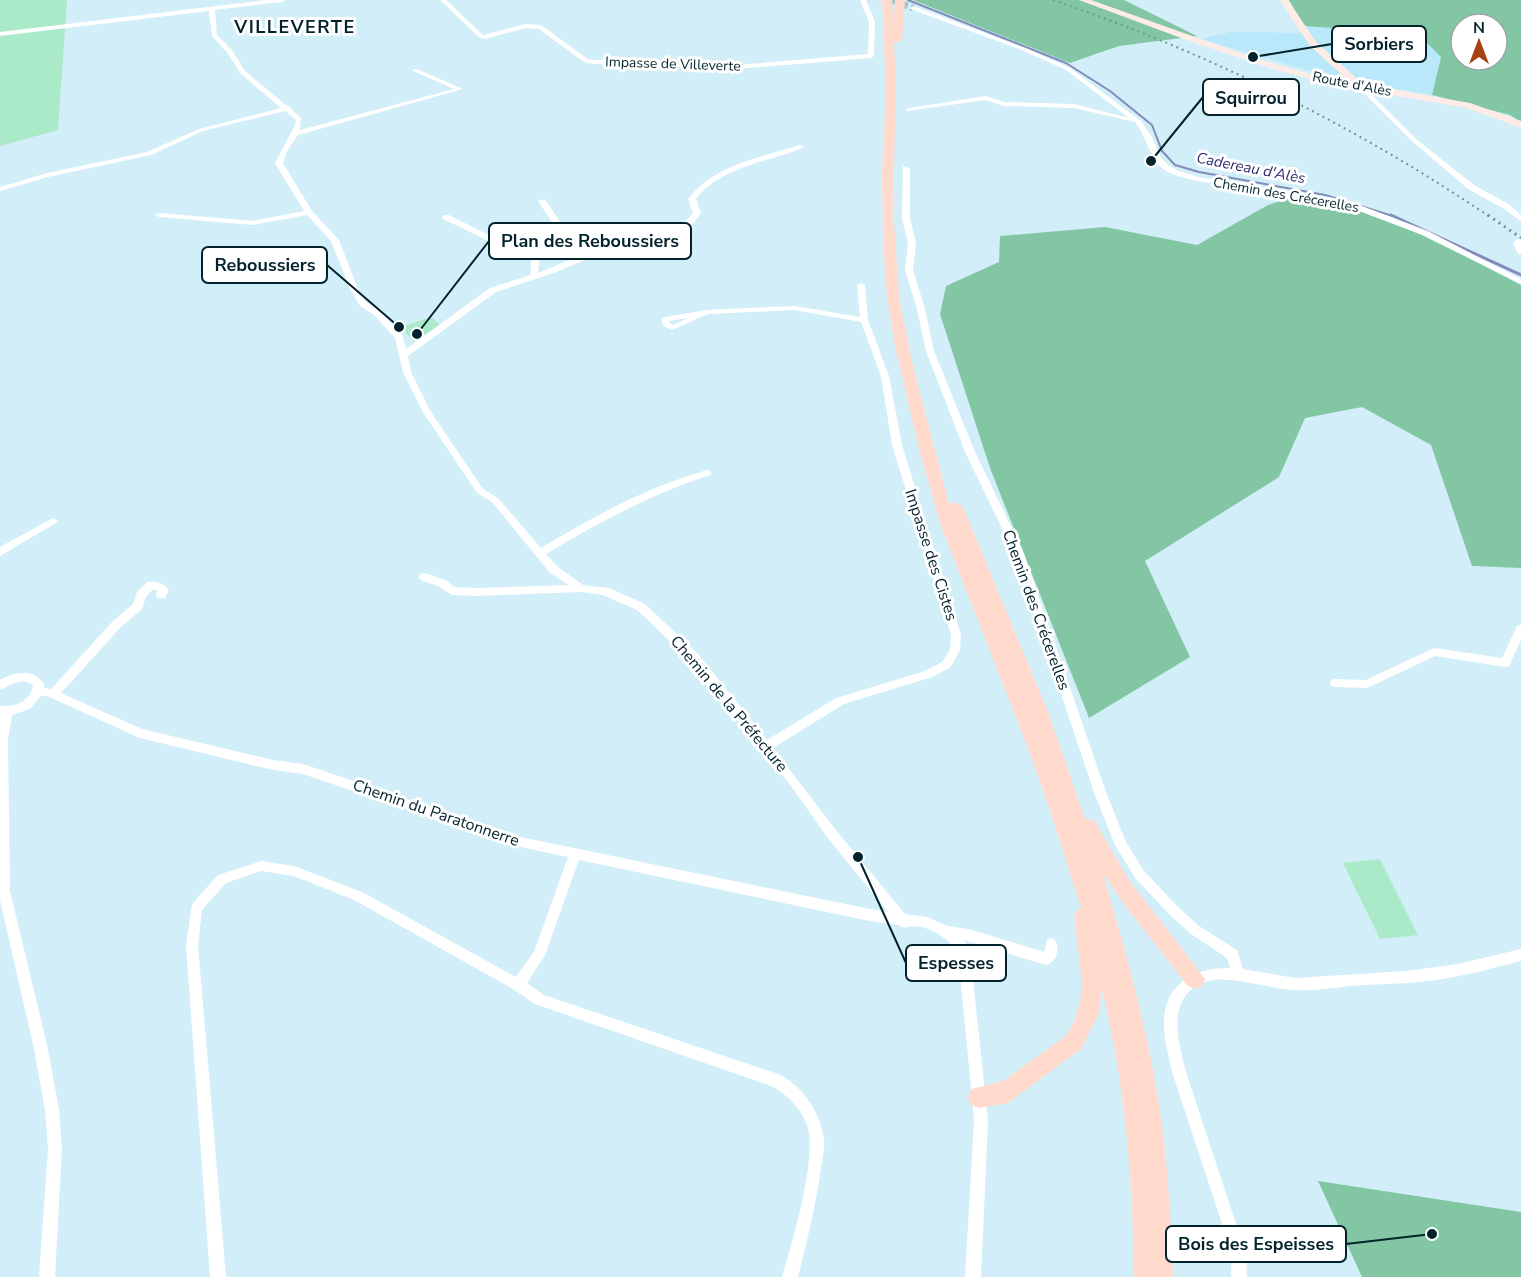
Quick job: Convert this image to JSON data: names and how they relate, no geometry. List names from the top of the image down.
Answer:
{
  "streets": {
    "main road": ["Route d'Alès"],
    "street": [
      "Impasse de Villeverte",
      "Chemin des Crécerelles",
      "Impasse des Cistes",
      "Chemin de la Préfecture",
      "Chemin du Paratonnerre"
    ]
  },
  "crossings": [
    ["Impasse des Cistes", "Chemin de la Préfecture"],
    ["Chemin de la Préfecture", "Chemin du Paratonnerre"]
  ],
  "districts": ["VILLEVERTE"],
  "water": ["Cadereau d'Alès"],
  "places": [
    "Sorbiers",
    "Squirrou",
    "Reboussiers",
    "Plan des Reboussiers",
    "Espesses",
    "Bois des Espeisses"
  ],
  "north": "top"
}
